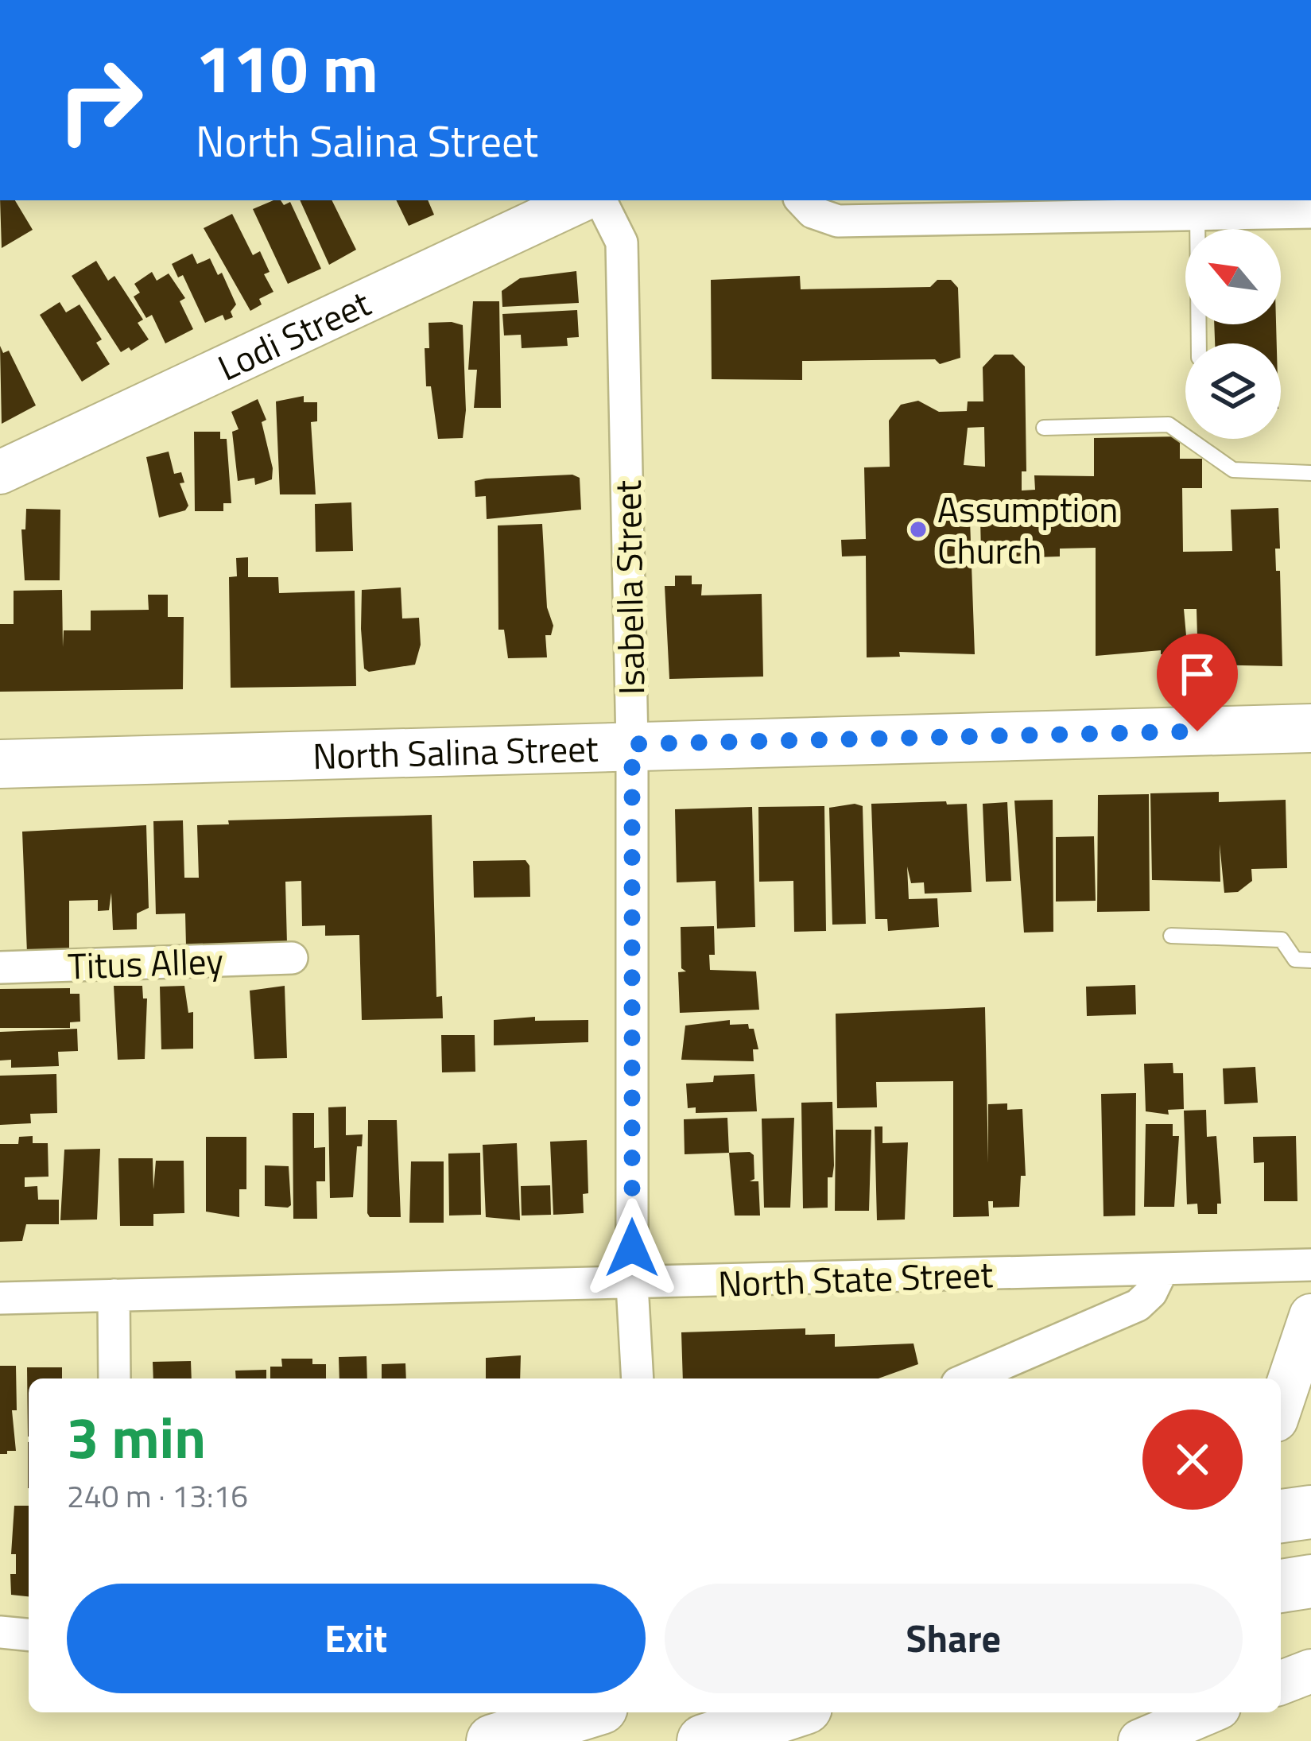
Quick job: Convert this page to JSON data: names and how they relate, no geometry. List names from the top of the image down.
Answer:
{
  "streets": {
    "main road": ["North Salina Street"],
    "street": [
      "Lodi Street",
      "Isabella Street",
      "Titus Alley",
      "North State Street"
    ]
  },
  "crossings": [
    ["Isabella Street", "North Salina Street"],
    ["Isabella Street", "North State Street"]
  ],
  "places": ["Assumption Church"],
  "north": "top left",
  "page": {
    "turn": ["110 m", "North Salina Street"],
    "heading": ["3 min", "240 m · 13:16"],
    "buttons": ["Exit", "Share"]
  }
}
